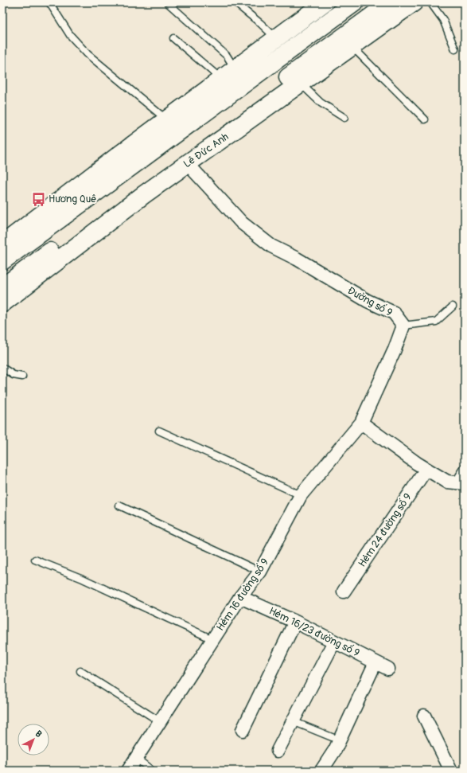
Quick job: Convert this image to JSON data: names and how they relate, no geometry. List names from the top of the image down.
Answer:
{
  "streets": {
    "highway": ["Lê Đức Anh"],
    "street": [
      "Đường số 9",
      "Hẻm 24 đường số 9",
      "Hẻm 16 đường số 9",
      "Hẻm 16/23 đường số 9"
    ]
  },
  "crossings": [
    ["Lê Đức Anh", "Đường số 9"],
    ["Hẻm 16 đường số 9", "Hẻm 16/23 đường số 9"]
  ],
  "places": {
    "bus stop": ["Hương Quê"]
  },
  "north": "top right"
}
